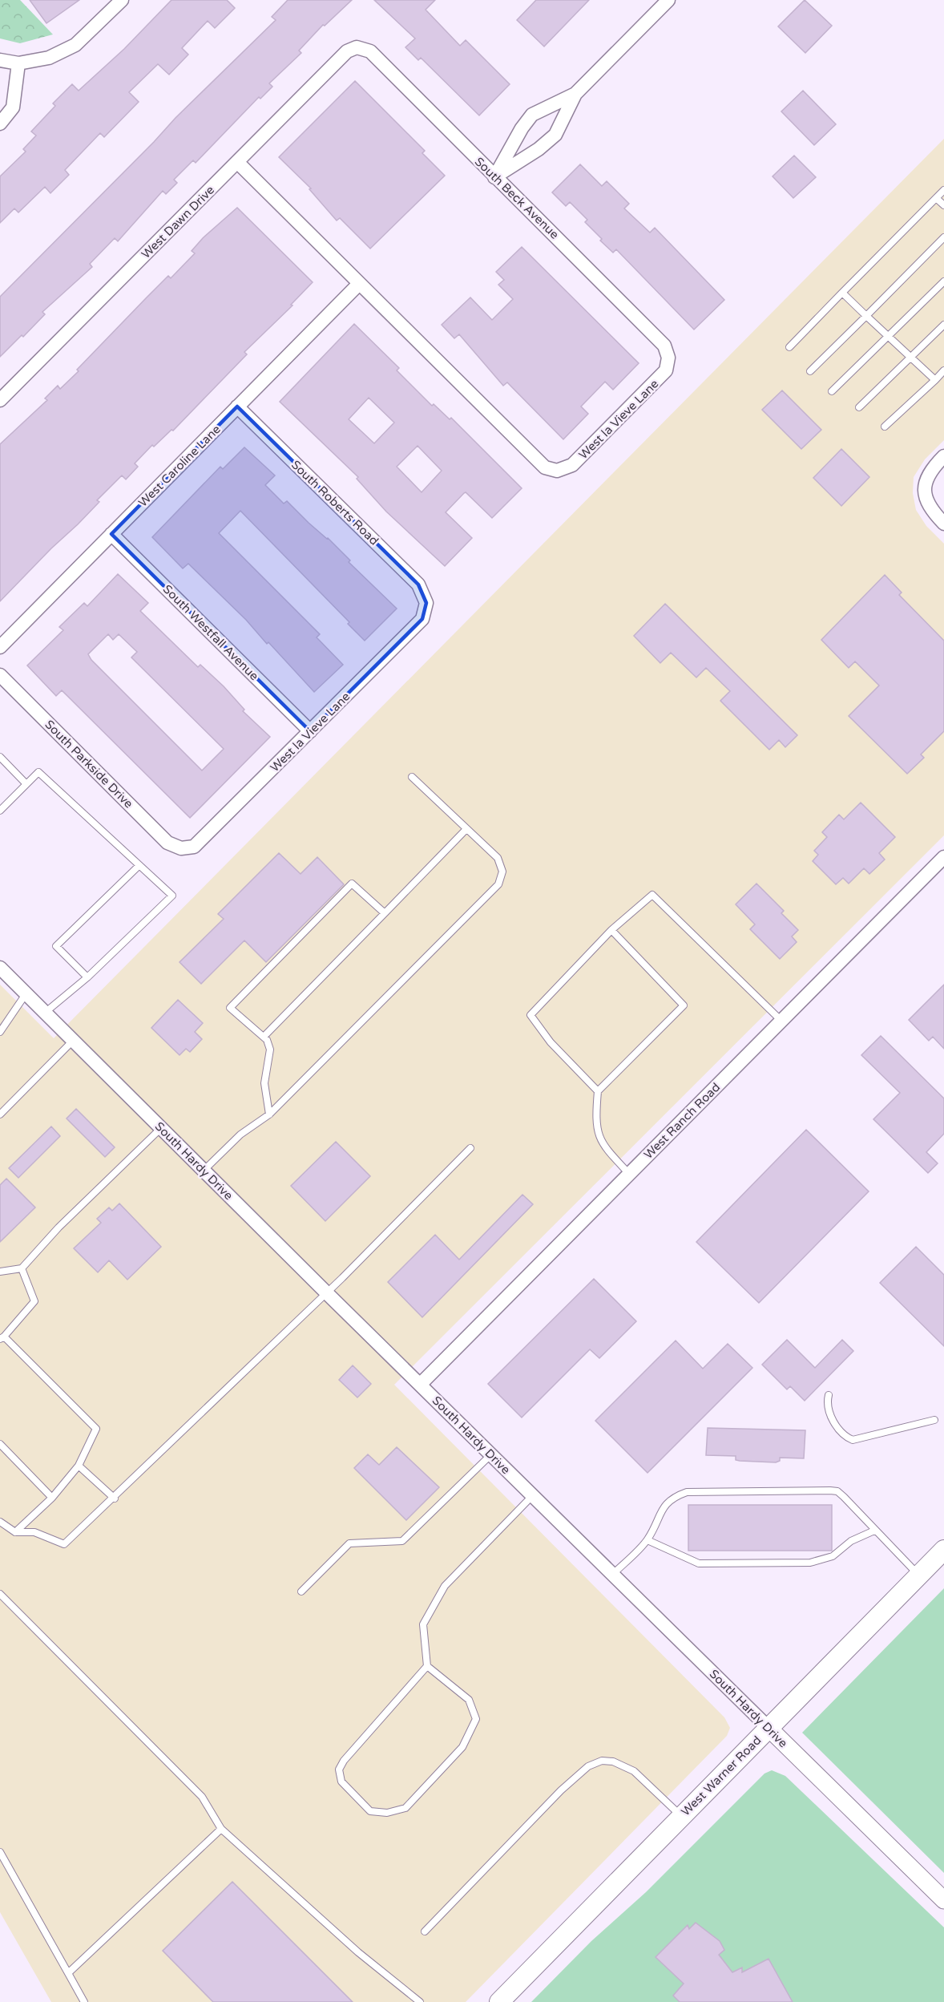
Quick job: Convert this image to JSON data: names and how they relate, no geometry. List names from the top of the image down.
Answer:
{
  "streets": {
    "main road": ["West Warner Road"],
    "street": [
      "South Beck Avenue",
      "West Dawn Drive",
      "West la Vieve Lane",
      "West Caroline Lane",
      "South Roberts Road",
      "South Westfall Avenue",
      "South Parkside Drive",
      "West Ranch Road",
      "South Hardy Drive"
    ]
  },
  "crossings": [
    ["South Beck Avenue", "West Dawn Drive"],
    ["South Beck Avenue", "West la Vieve Lane"],
    ["West la Vieve Lane", "West Caroline Lane"],
    ["West la Vieve Lane", "South Roberts Road"],
    ["West la Vieve Lane", "South Westfall Avenue"],
    ["West la Vieve Lane", "South Parkside Drive"],
    ["West Caroline Lane", "South Roberts Road"],
    ["West Caroline Lane", "South Westfall Avenue"],
    ["West Ranch Road", "South Hardy Drive"],
    ["South Hardy Drive", "West Warner Road"]
  ]
}
